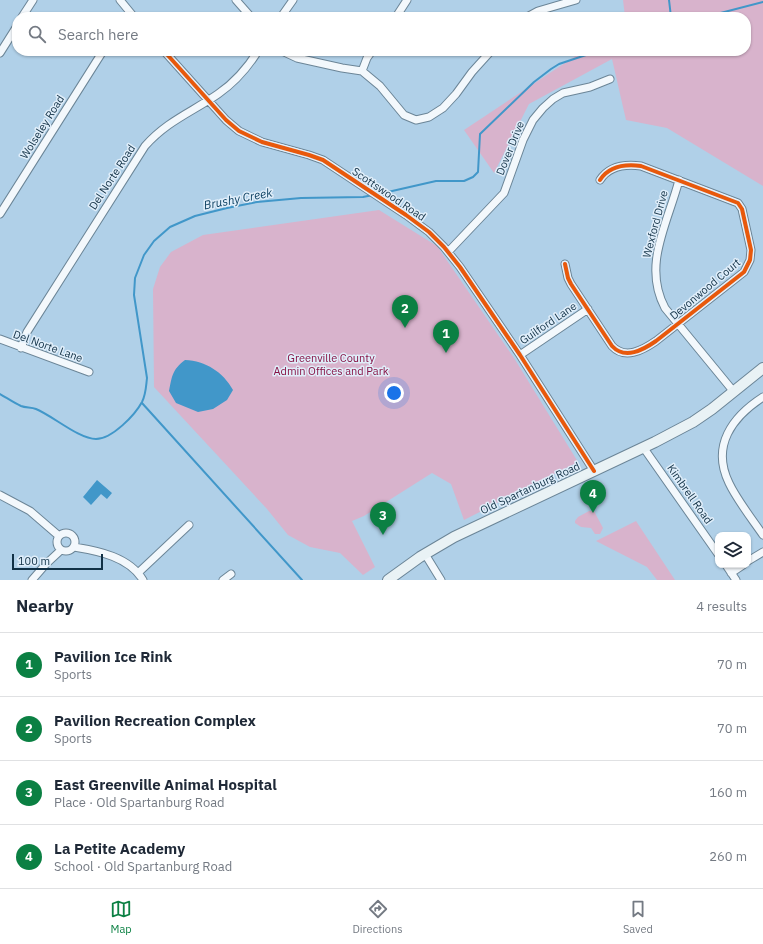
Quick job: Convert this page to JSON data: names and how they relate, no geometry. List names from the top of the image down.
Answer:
{
  "streets": {
    "main road": ["Old Spartanburg Road"],
    "street": [
      "Wolseley Road",
      "Dover Drive",
      "Del Norte Road",
      "Scottswood Road",
      "Wexford Drive",
      "Devonwood Court",
      "Guilford Lane",
      "Del Norte Lane",
      "Kimbrell Road"
    ]
  },
  "crossings": [
    ["Dover Drive", "Scottswood Road"],
    ["Del Norte Road", "Scottswood Road"],
    ["Del Norte Road", "Del Norte Lane"],
    ["Scottswood Road", "Guilford Lane"],
    ["Scottswood Road", "Old Spartanburg Road"],
    ["Wexford Drive", "Devonwood Court"],
    ["Wexford Drive", "Old Spartanburg Road"],
    ["Devonwood Court", "Guilford Lane"],
    ["Old Spartanburg Road", "Kimbrell Road"]
  ],
  "water": ["Brushy Creek"],
  "parks": ["Greenville County Admin Offices and Park"],
  "scale_bar": "100 m",
  "page": {
    "search": "Search here",
    "pins": [
      "2",
      "1",
      "4",
      "3"
    ],
    "scale": "100 m",
    "heading": ["Nearby", "4 results"],
    "list": [
      {
        "mark": "1",
        "name": "Pavilion Ice Rink",
        "note": "Sports",
        "value": "70 m"
      },
      {
        "mark": "2",
        "name": "Pavilion Recreation Complex",
        "note": "Sports",
        "value": "70 m"
      },
      {
        "mark": "3",
        "name": "East Greenville Animal Hospital",
        "note": "Place · Old Spartanburg Road",
        "value": "160 m"
      },
      {
        "mark": "4",
        "name": "La Petite Academy",
        "note": "School · Old Spartanburg Road",
        "value": "260 m"
      }
    ],
    "nav": ["Map", "Directions", "Saved"]
  }
}
